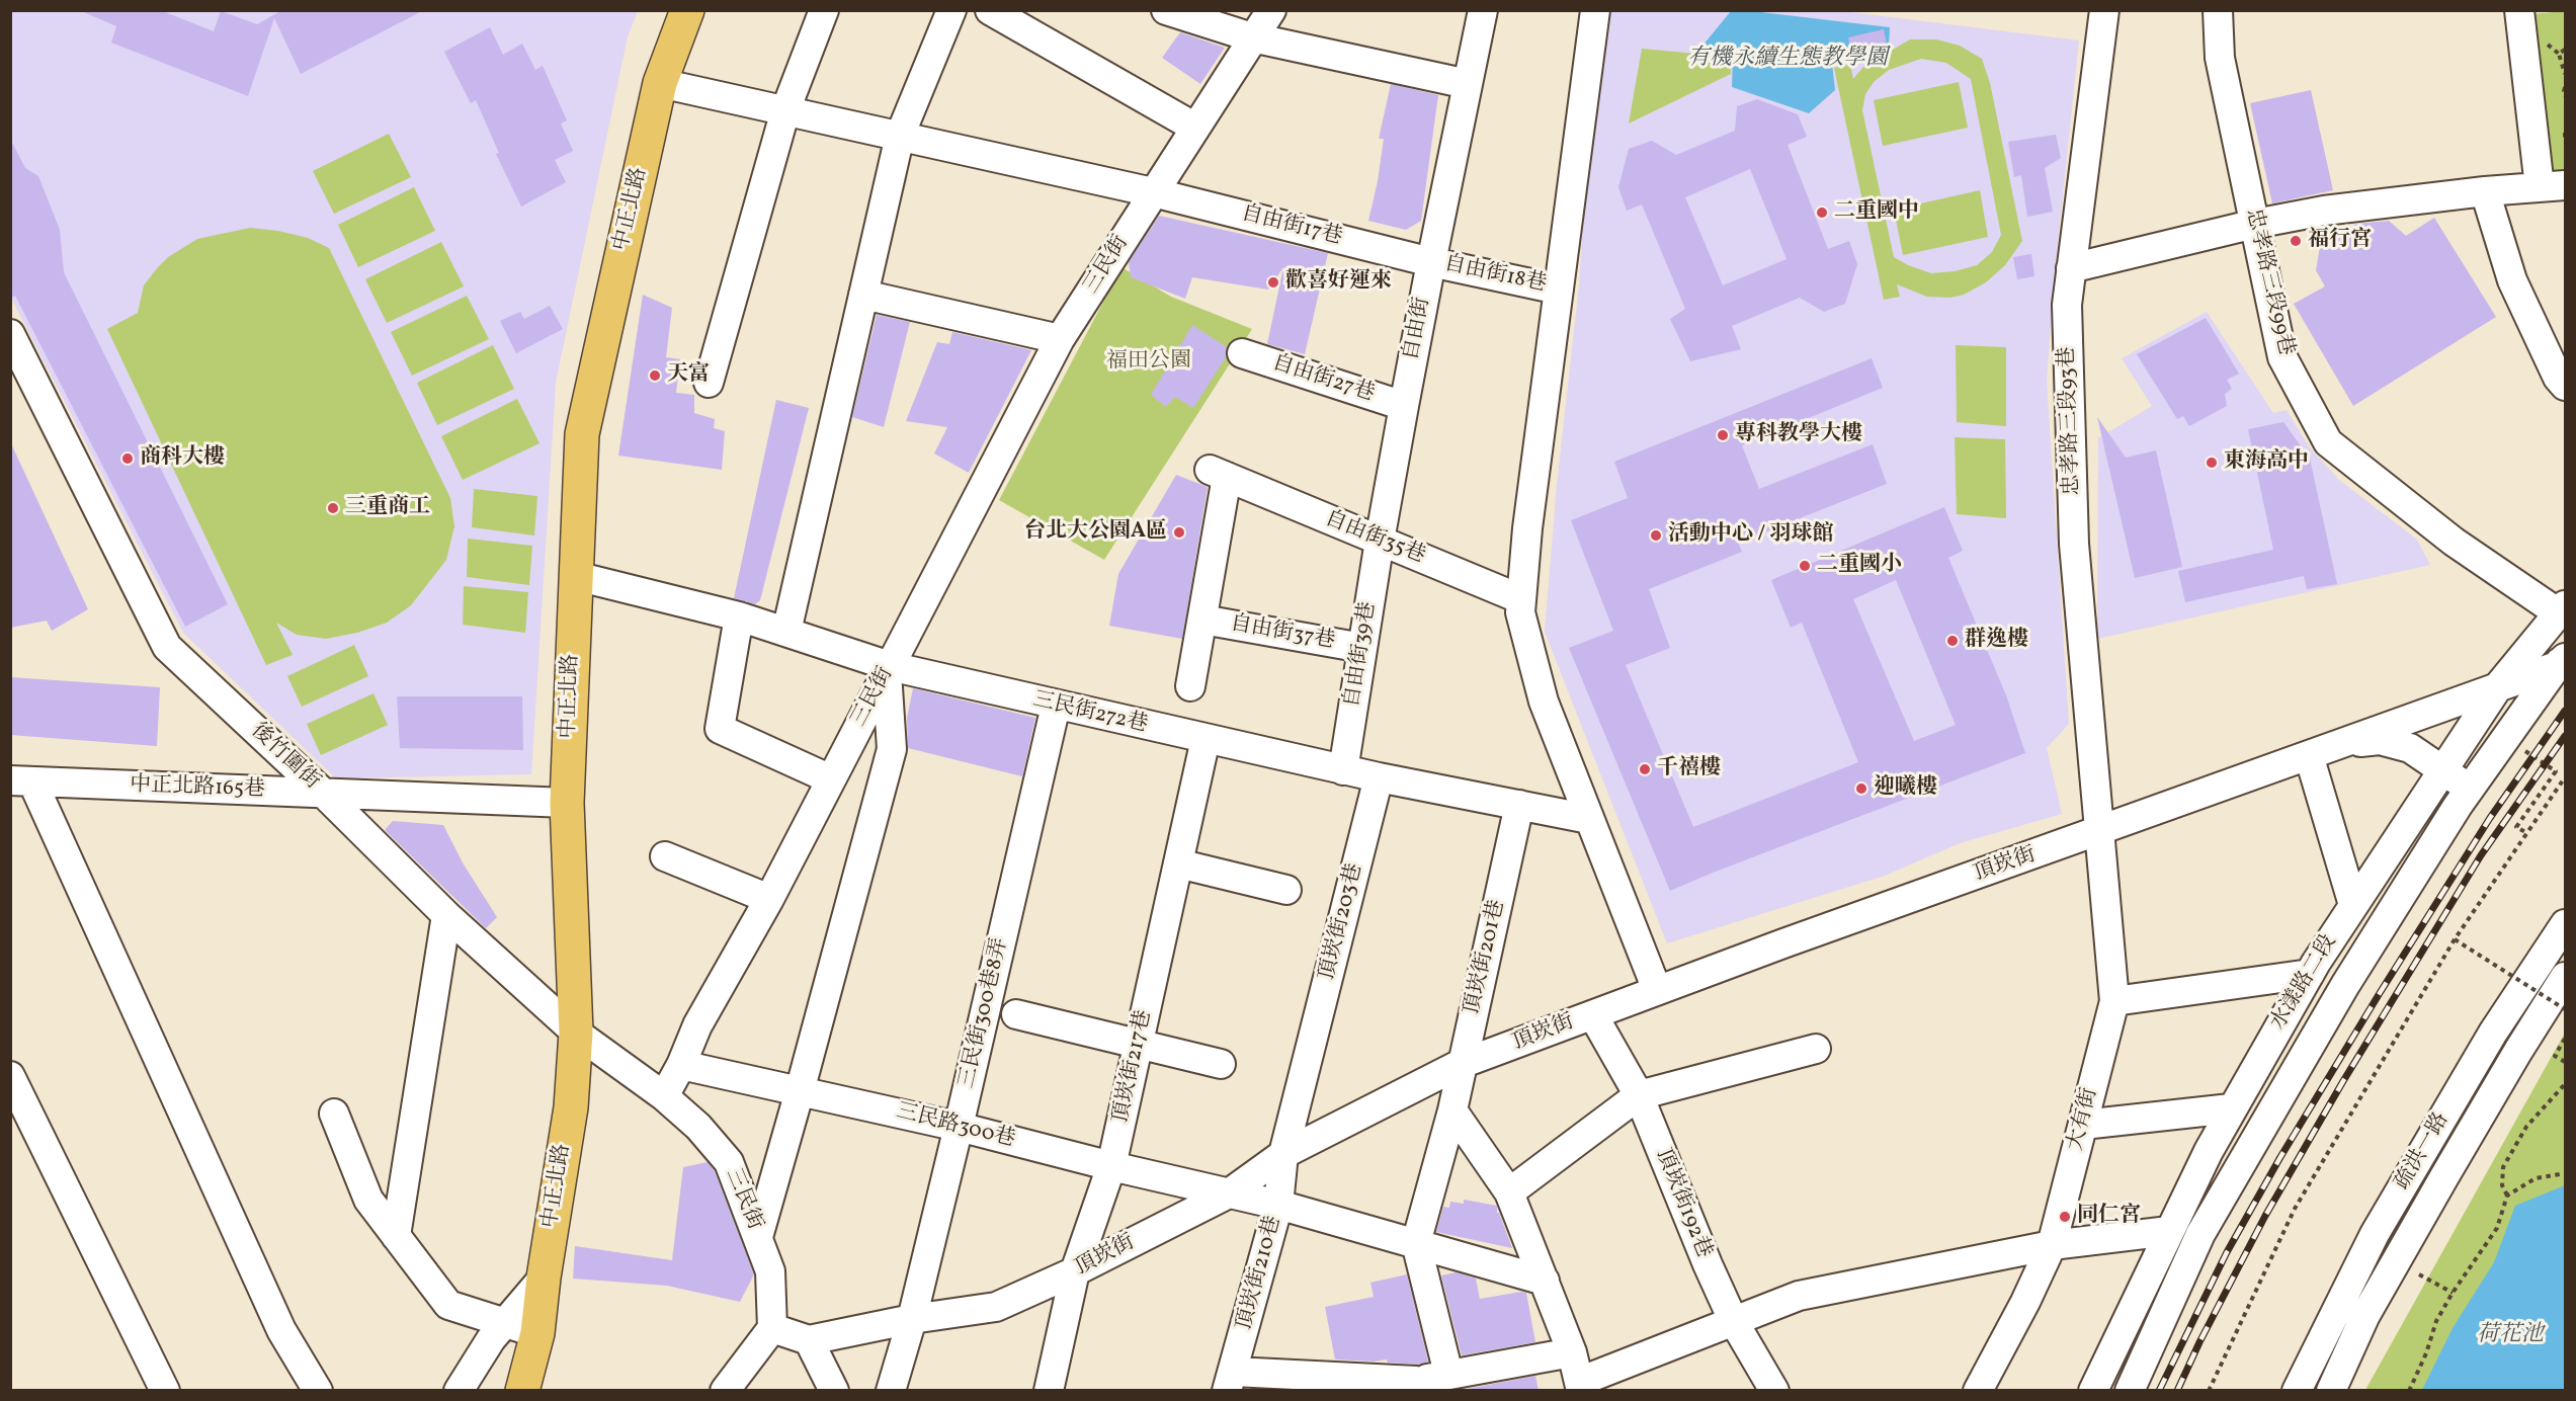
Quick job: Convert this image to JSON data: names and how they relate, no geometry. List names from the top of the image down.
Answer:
{
  "streets": {
    "main road": ["中正北路"],
    "street": [
      "自由街17巷",
      "三民街",
      "自由街18巷",
      "忠孝路三段99巷",
      "自由街",
      "自由街27巷",
      "忠孝路三段93巷",
      "自由街35巷",
      "自由街37巷",
      "自由街39巷",
      "三民街272巷",
      "後竹圍街",
      "中正北路165巷",
      "頂崁街",
      "頂崁街203巷",
      "頂崁街201巷",
      "水漾路二段",
      "三民街300巷8弄",
      "頂崁街217巷",
      "大有街",
      "三民路300巷",
      "疏洪一路",
      "頂崁街192巷",
      "頂崁街210巷"
    ]
  },
  "crossings": [
    ["中正北路", "自由街17巷"],
    ["中正北路", "三民街272巷"],
    ["中正北路", "後竹圍街"],
    ["中正北路", "中正北路165巷"],
    ["自由街17巷", "三民街"],
    ["自由街17巷", "自由街18巷"],
    ["自由街17巷", "自由街"],
    ["三民街", "三民街272巷"],
    ["三民街", "後竹圍街"],
    ["三民街", "三民路300巷"],
    ["自由街18巷", "自由街"],
    ["忠孝路三段99巷", "水漾路二段"],
    ["自由街", "自由街27巷"],
    ["自由街", "自由街35巷"],
    ["自由街", "自由街39巷"],
    ["忠孝路三段93巷", "頂崁街"],
    ["忠孝路三段93巷", "大有街"],
    ["自由街35巷", "自由街37巷"],
    ["自由街35巷", "自由街39巷"],
    ["自由街37巷", "自由街39巷"],
    ["自由街39巷", "三民街272巷"],
    ["三民街272巷", "三民街300巷8弄"],
    ["三民街272巷", "頂崁街217巷"],
    ["後竹圍街", "中正北路165巷"],
    ["頂崁街", "頂崁街203巷"],
    ["頂崁街", "頂崁街201巷"],
    ["頂崁街", "水漾路二段"],
    ["頂崁街", "三民街300巷8弄"],
    ["頂崁街", "頂崁街217巷"],
    ["頂崁街", "大有街"],
    ["頂崁街", "三民路300巷"],
    ["頂崁街", "頂崁街192巷"],
    ["頂崁街", "頂崁街210巷"],
    ["頂崁街203巷", "頂崁街210巷"],
    ["頂崁街201巷", "三民路300巷"],
    ["三民街300巷8弄", "三民路300巷"],
    ["頂崁街217巷", "三民路300巷"],
    ["三民路300巷", "頂崁街210巷"]
  ],
  "water": ["有機永續生態教學園", "荷花池"],
  "parks": ["福田公園"],
  "places": [
    "二重國中",
    "福行宮",
    "歡喜好運來",
    "天富",
    "專科教學大樓",
    "商科大樓",
    "東海高中",
    "三重商工",
    "台北大公園A區",
    "活動中心 / 羽球館",
    "二重國小",
    "群逸樓",
    "千禧樓",
    "迎曦樓",
    "同仁宮"
  ]
}
